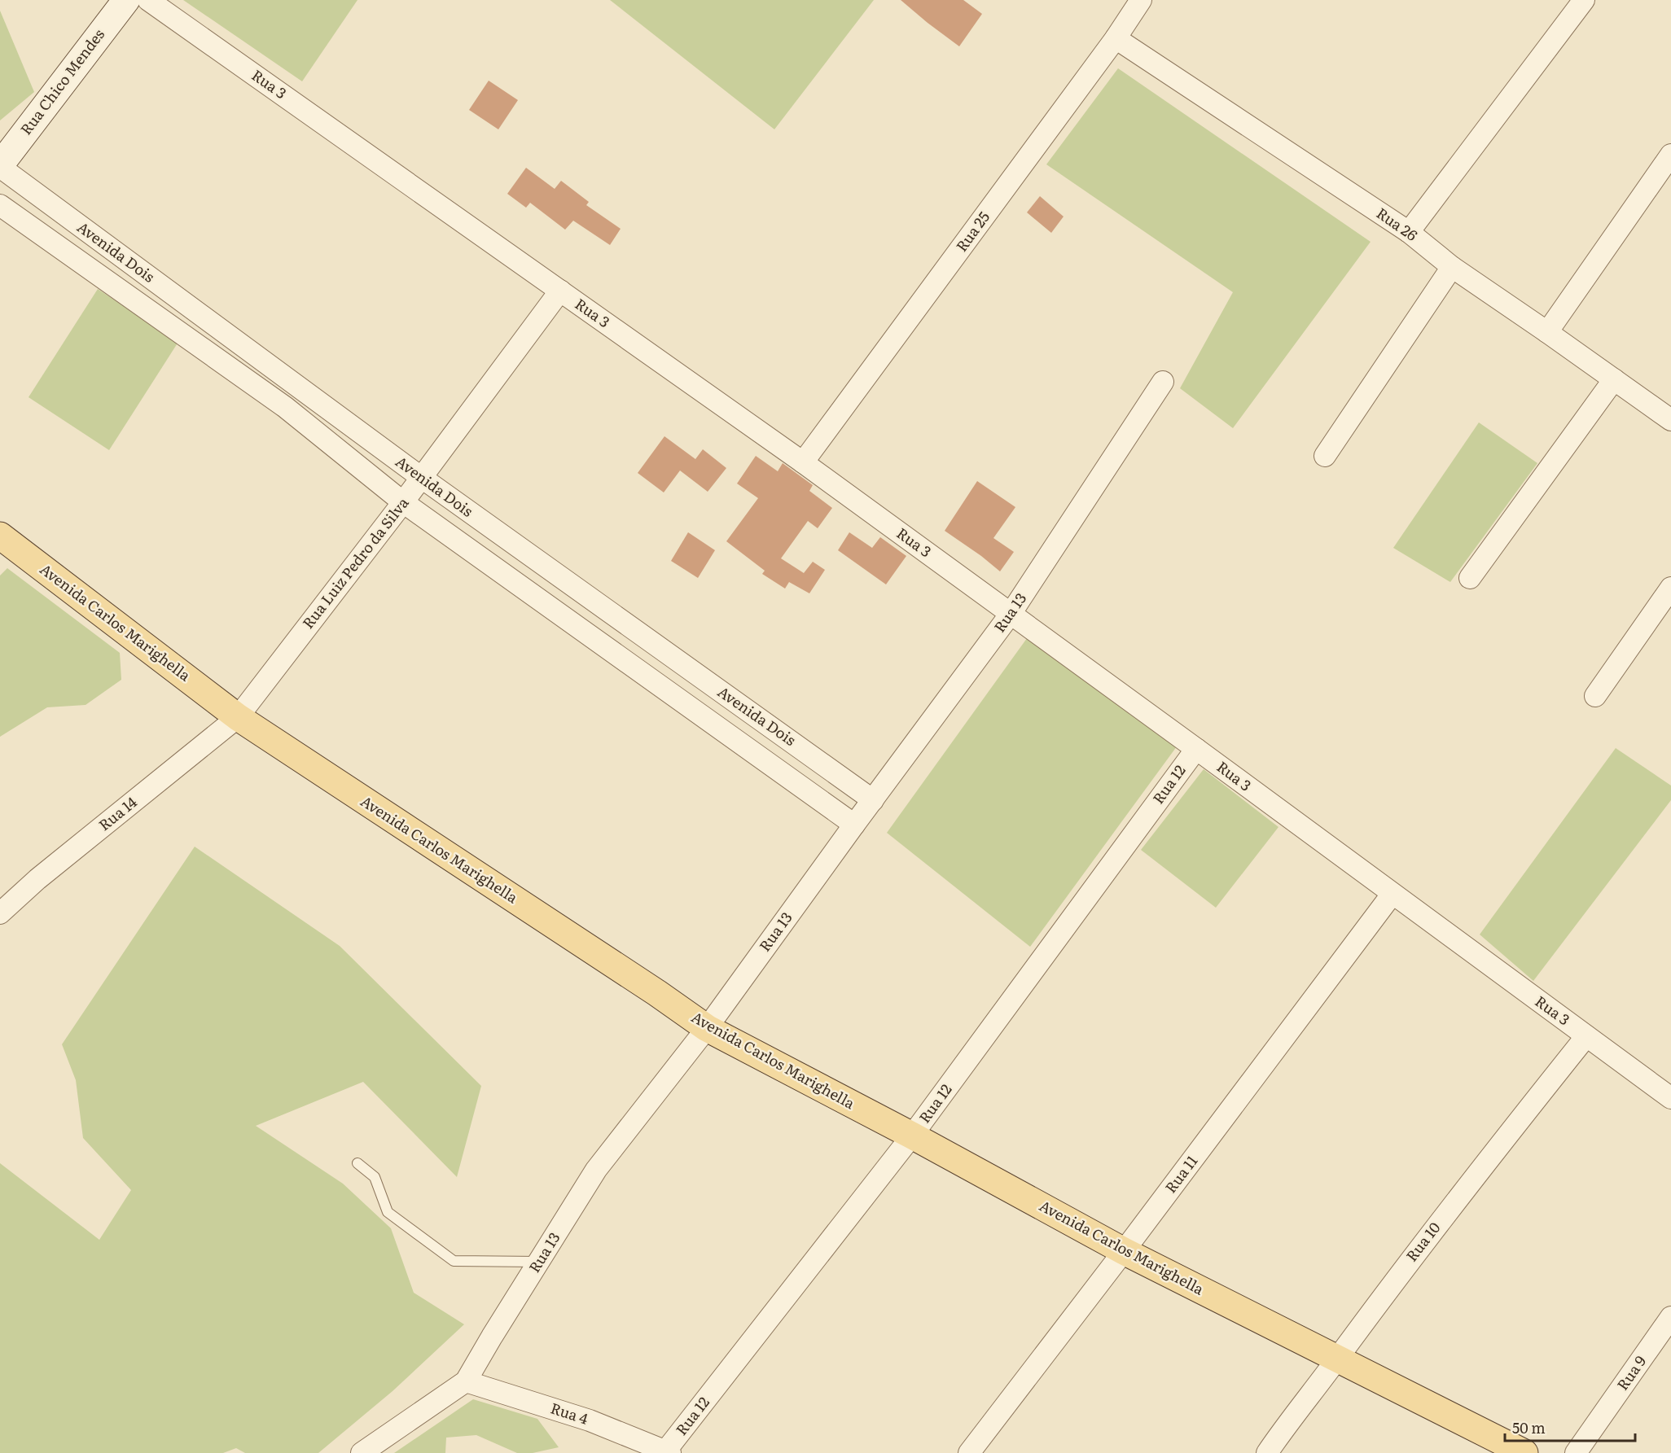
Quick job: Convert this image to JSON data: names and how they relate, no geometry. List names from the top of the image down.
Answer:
{
  "streets": {
    "main road": ["Rua Chico Mendes", "Avenida Carlos Marighella"],
    "street": [
      "Rua 3",
      "Rua 26",
      "Rua 25",
      "Avenida Dois",
      "Rua Luiz Pedro da Silva",
      "Rua 13",
      "Rua 12",
      "Rua 14",
      "Rua 11",
      "Rua 10",
      "Rua 9",
      "Rua 4"
    ]
  },
  "crossings": [
    ["Rua Chico Mendes", "Avenida Dois"],
    ["Rua 3", "Rua 25"],
    ["Rua 3", "Rua Luiz Pedro da Silva"],
    ["Rua 3", "Rua 13"],
    ["Rua 3", "Rua 12"],
    ["Rua 3", "Rua 11"],
    ["Rua 3", "Rua 10"],
    ["Rua 26", "Rua 25"],
    ["Avenida Dois", "Rua Luiz Pedro da Silva"],
    ["Avenida Dois", "Rua 13"],
    ["Rua Luiz Pedro da Silva", "Avenida Carlos Marighella"],
    ["Rua Luiz Pedro da Silva", "Rua 14"],
    ["Rua 13", "Avenida Carlos Marighella"],
    ["Rua 13", "Rua 4"],
    ["Avenida Carlos Marighella", "Rua 12"],
    ["Avenida Carlos Marighella", "Rua 14"],
    ["Avenida Carlos Marighella", "Rua 11"],
    ["Avenida Carlos Marighella", "Rua 10"],
    ["Rua 12", "Rua 4"]
  ],
  "scale_bar": "50 m"
}
